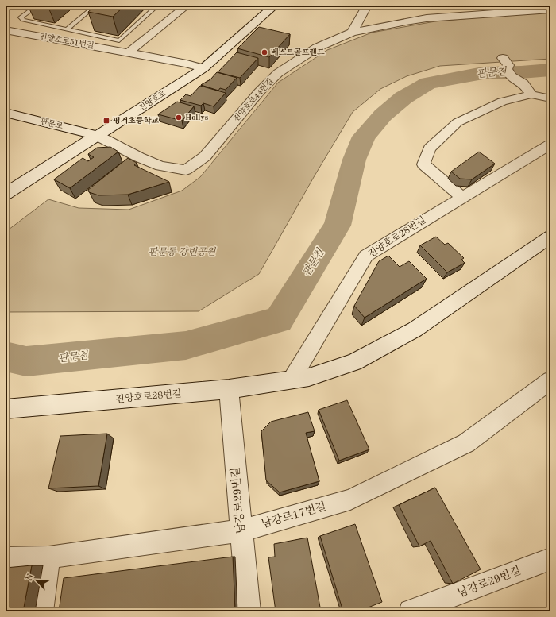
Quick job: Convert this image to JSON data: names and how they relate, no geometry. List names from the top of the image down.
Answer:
{
  "streets": {
    "street": [
      "진양호로51번길",
      "진양호로44번길",
      "진양호로",
      "판문로",
      "진양호로28번길",
      "남강로29번길",
      "남강로17번길"
    ]
  },
  "crossings": [
    ["진양호로51번길", "진양호로"],
    ["진양호로44번길", "진양호로"],
    ["진양호로44번길", "판문로"],
    ["진양호로", "판문로"],
    ["진양호로28번길", "남강로29번길"],
    ["남강로29번길", "남강로17번길"]
  ],
  "water": ["판문천"],
  "parks": ["판문동 강변공원"],
  "places": {
    "other": ["베스트골프랜드", "Hollys"],
    "transit": ["평거초등학교"]
  },
  "north": "top left"
}
